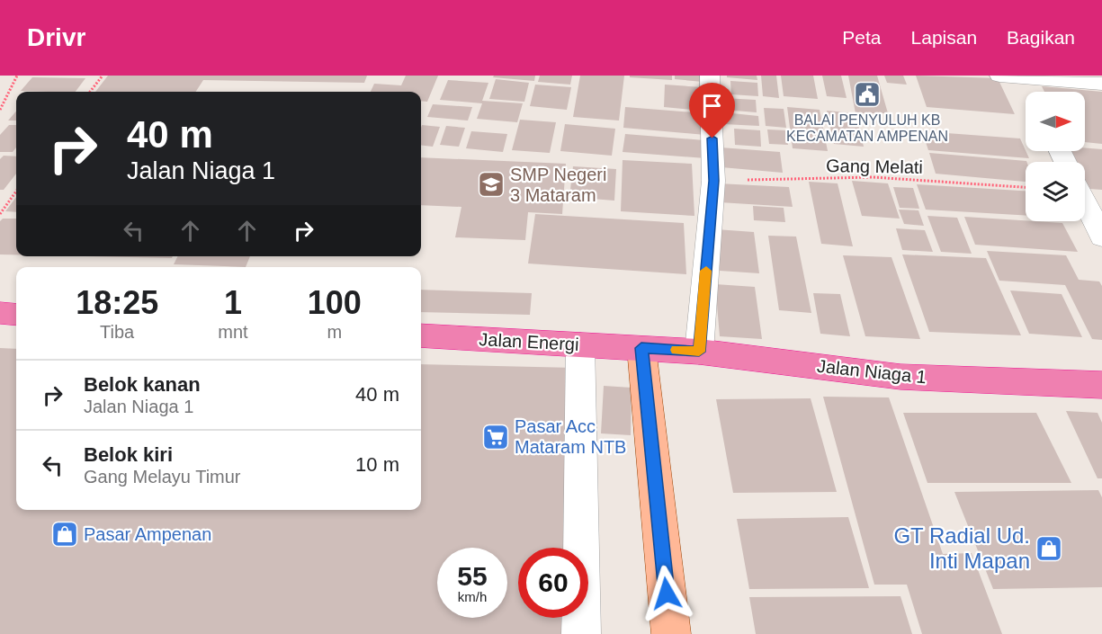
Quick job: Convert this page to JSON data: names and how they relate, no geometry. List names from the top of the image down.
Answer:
{
  "streets": {
    "highway": ["Jalan Energi", "Jalan Niaga 1"],
    "path": ["Gang Melati"]
  },
  "crossings": [
    ["Jalan Energi", "Jalan Niaga 1"]
  ],
  "places": {
    "public building": ["BALAI PENYULUH KB KECAMATAN AMPENAN"],
    "school or university": ["SMP Negeri 3 Mataram"],
    "supermarket": ["Pasar Acc Mataram NTB"],
    "shop": ["Pasar Ampenan", "GT Radial Ud. Inti Mapan"]
  },
  "north": "right",
  "page": {
    "header": "Drivr",
    "nav": ["Peta", "Lapisan", "Bagikan"],
    "turn": ["40 m", "Jalan Niaga 1"],
    "eta": [
      "18:25",
      "Tiba",
      "1",
      "mnt",
      "100",
      "m"
    ],
    "list": [
      {
        "name": "Belok kanan",
        "note": "Jalan Niaga 1",
        "value": "40 m"
      },
      {
        "name": "Belok kiri",
        "note": "Gang Melayu Timur",
        "value": "10 m"
      }
    ],
    "speed": "55 km/h",
    "limit": "60"
  }
}
